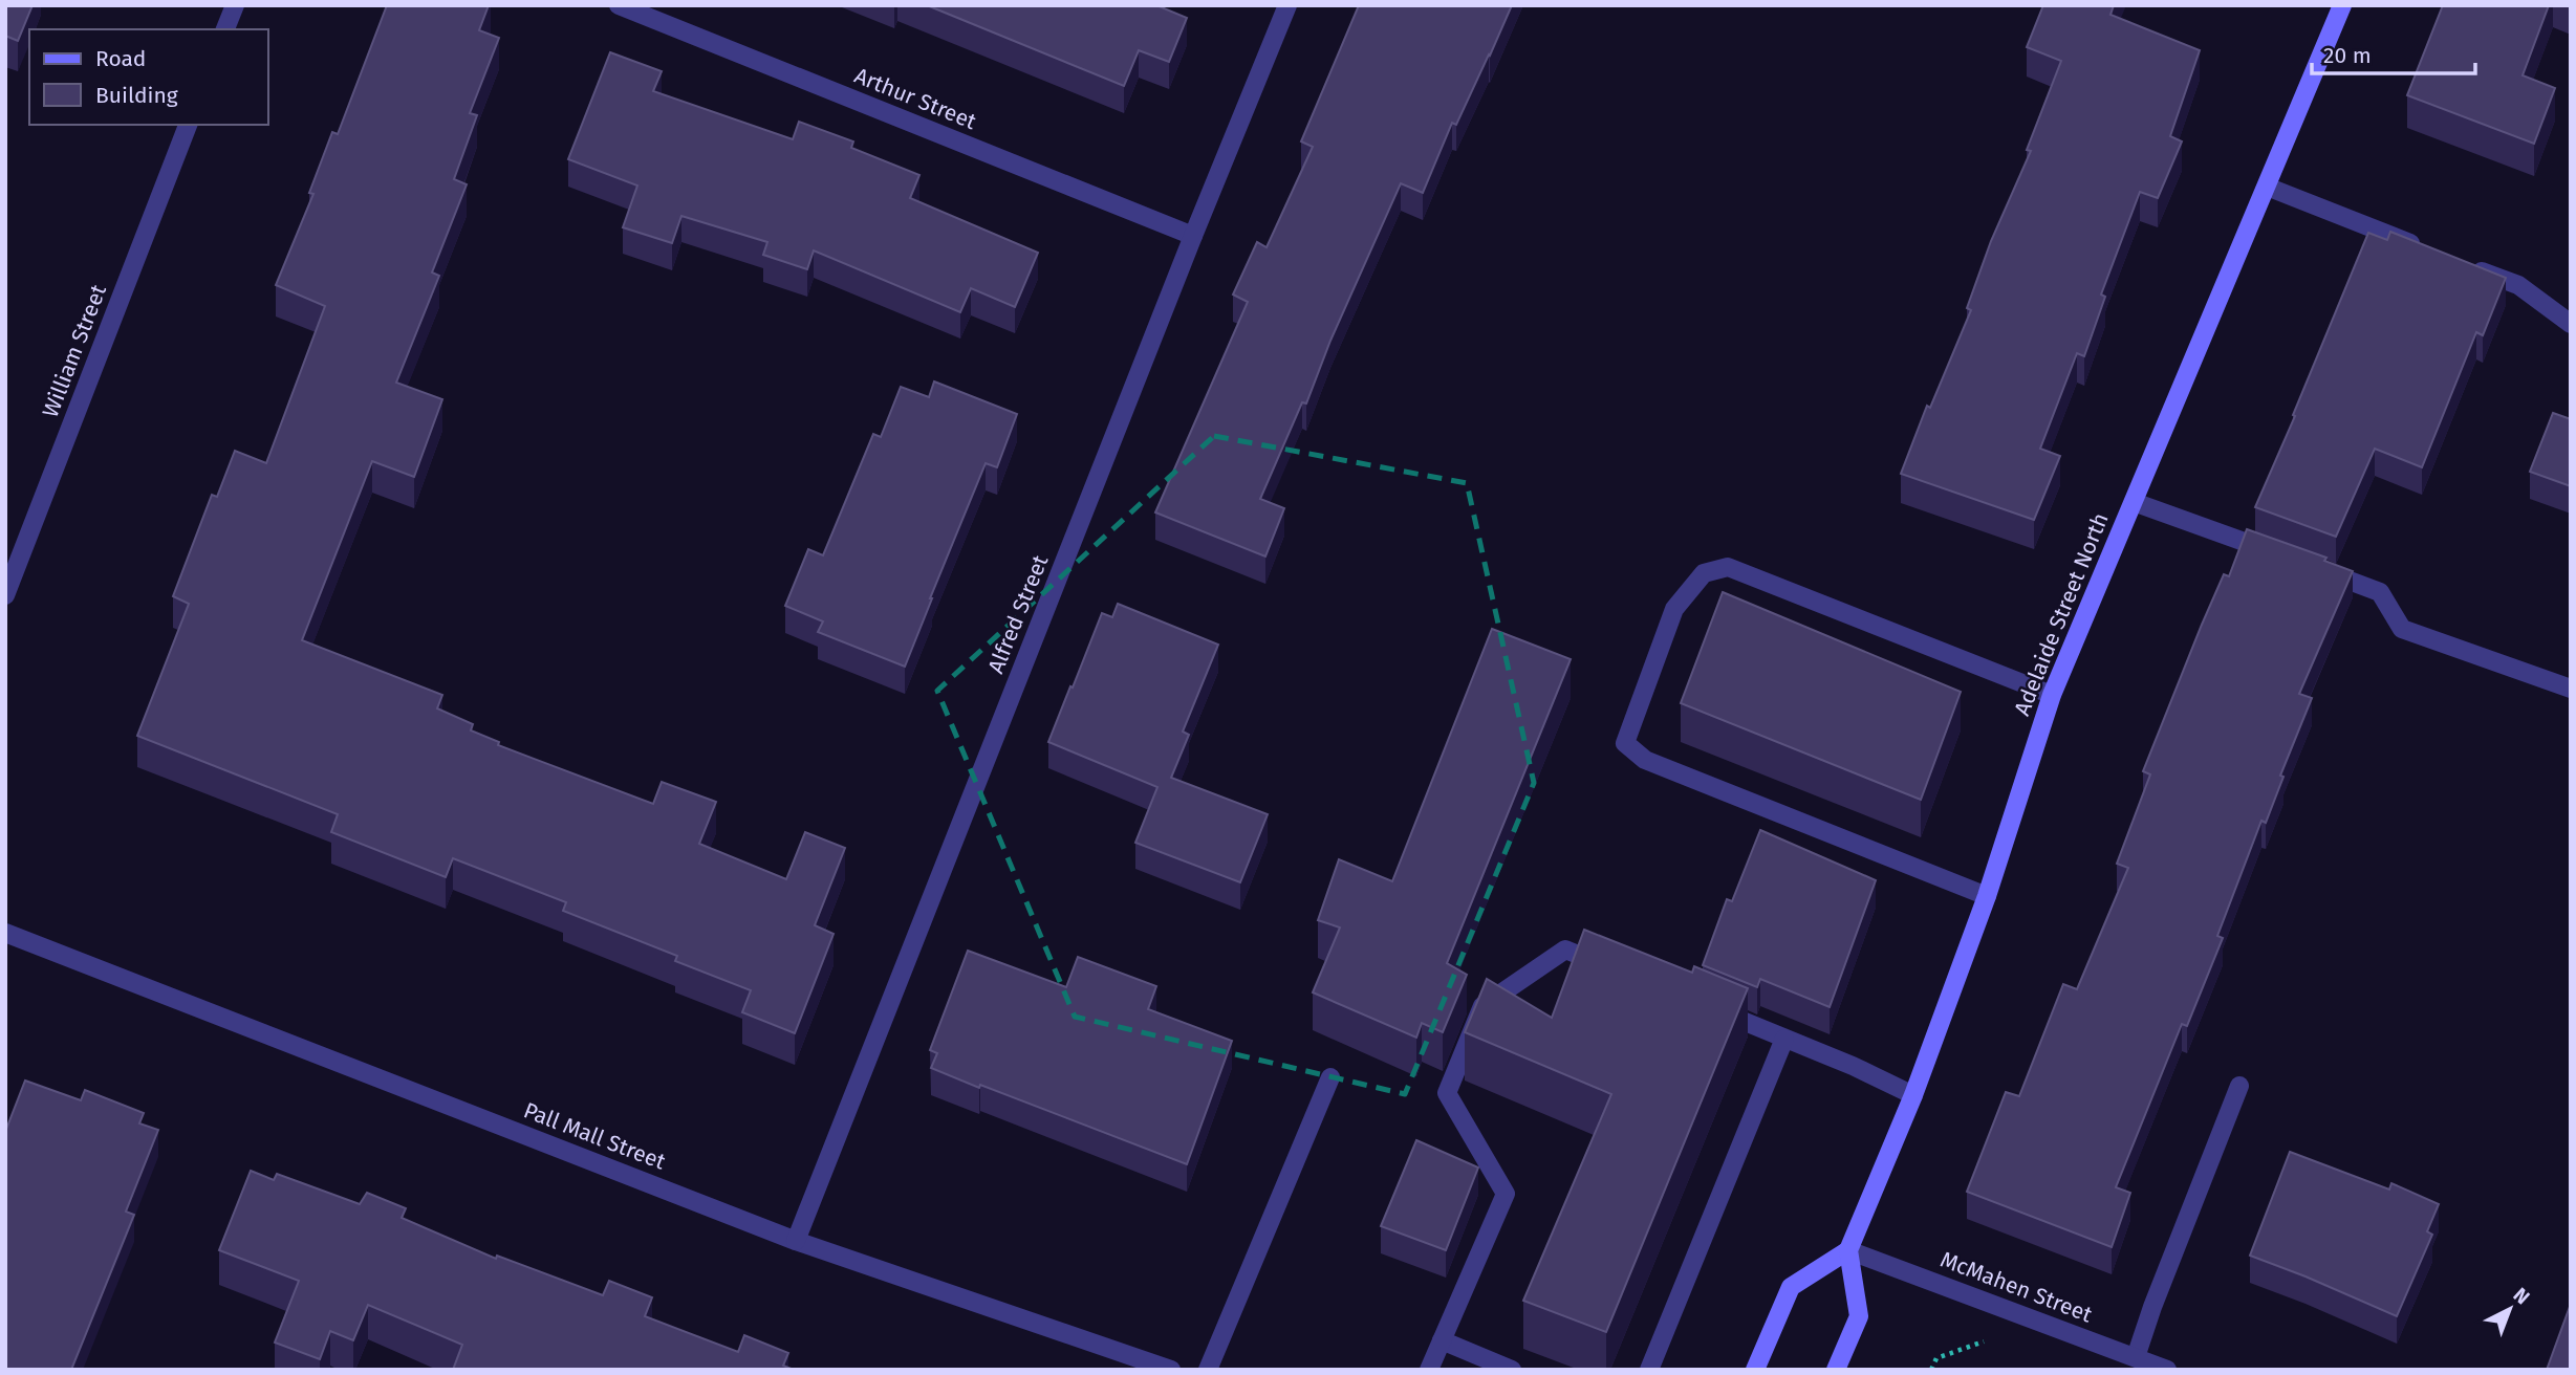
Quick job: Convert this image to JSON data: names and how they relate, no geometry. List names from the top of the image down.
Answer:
{
  "streets": {
    "main road": ["Adelaide Street North"],
    "street": [
      "Arthur Street",
      "William Street",
      "Alfred Street",
      "Pall Mall Street",
      "McMahen Street"
    ]
  },
  "crossings": [
    ["Arthur Street", "Alfred Street"],
    ["Alfred Street", "Pall Mall Street"],
    ["Adelaide Street North", "McMahen Street"]
  ],
  "legend": ["Road", "Building"],
  "scale_bar": "20 m",
  "north": "top right"
}
